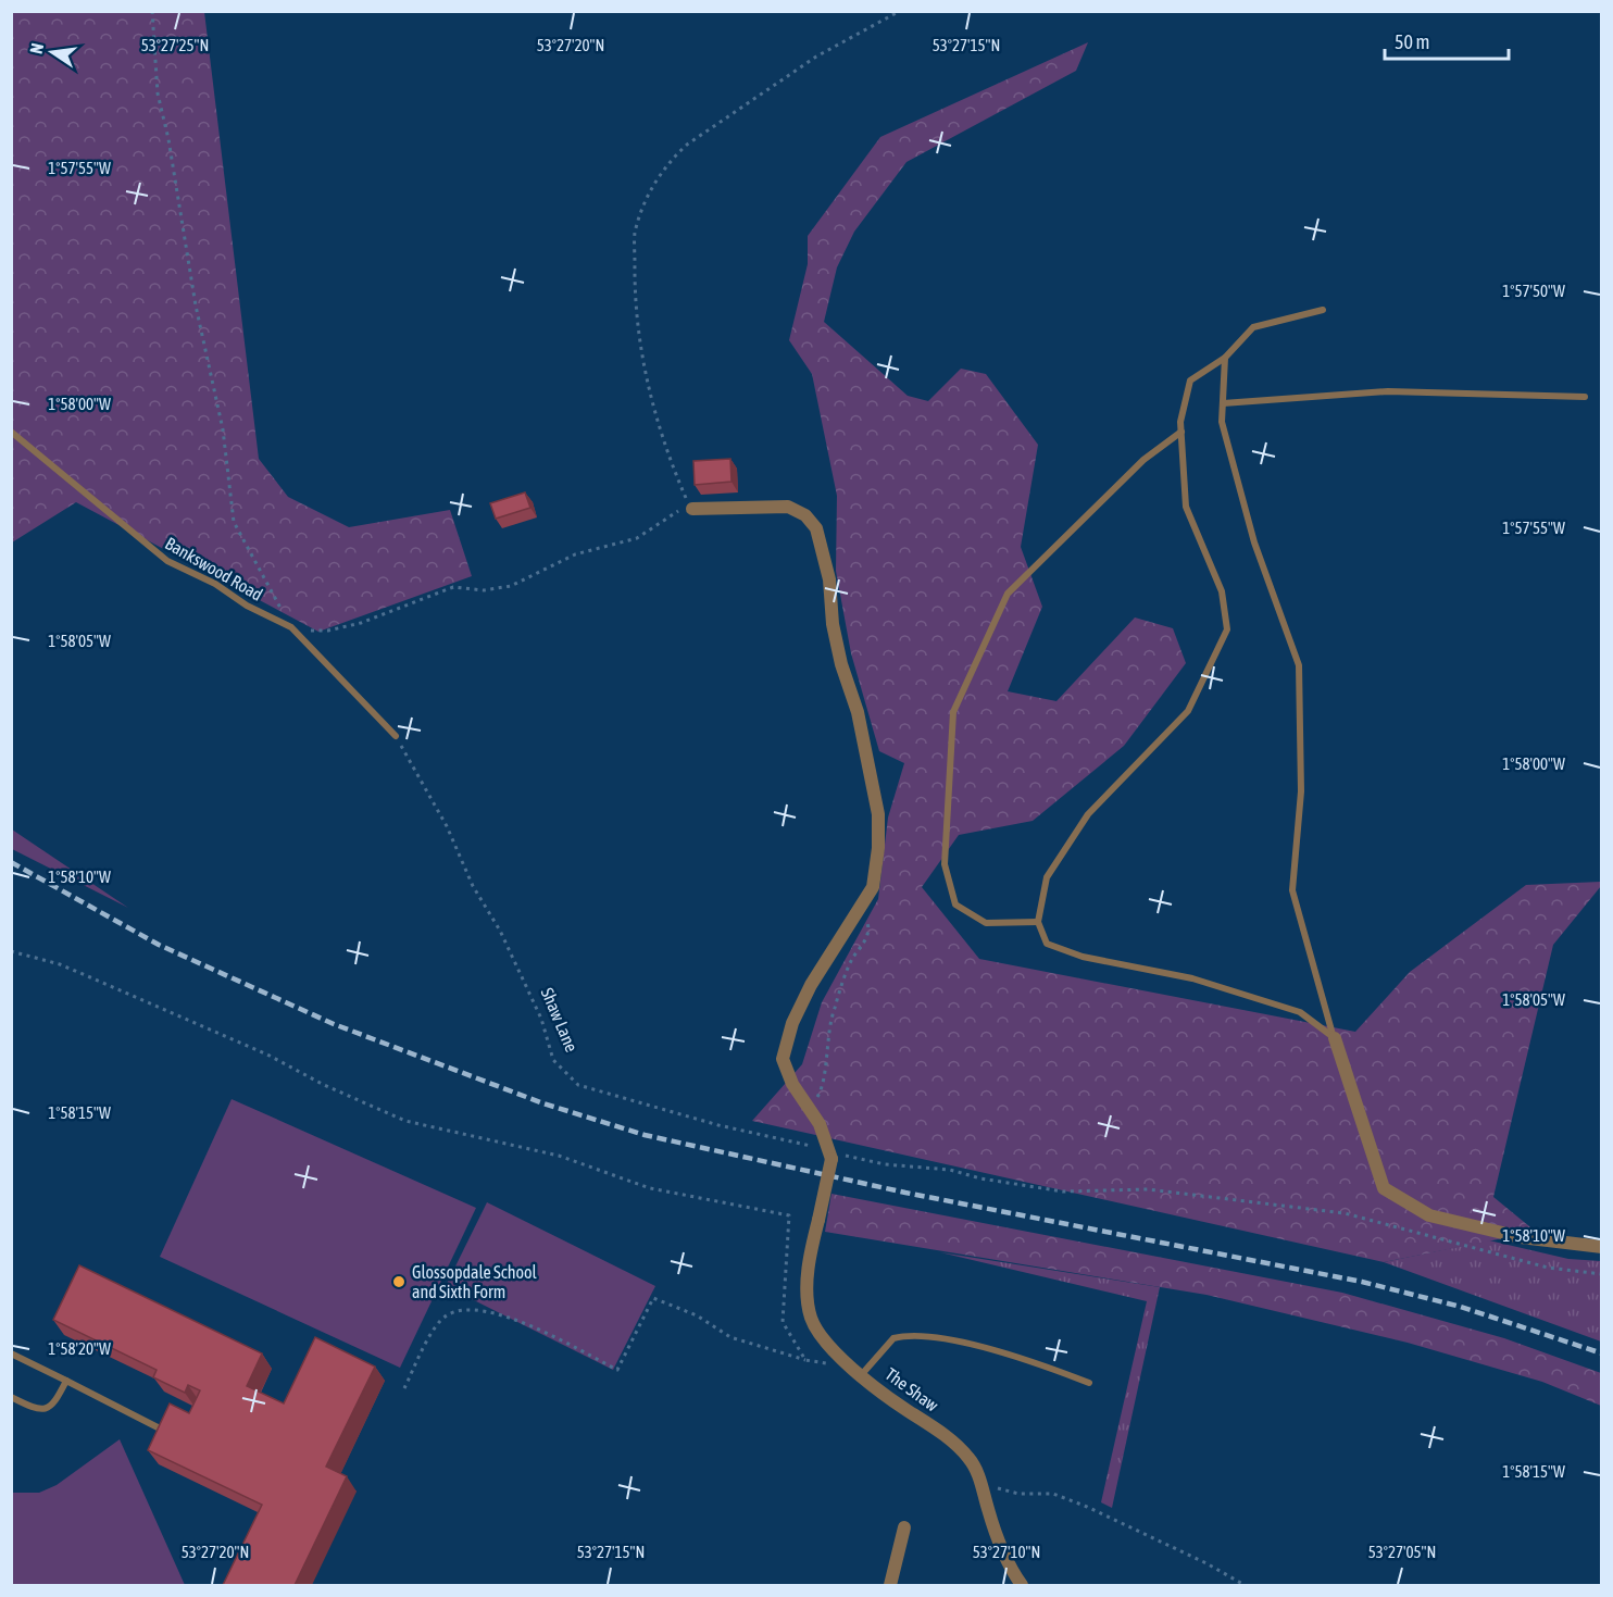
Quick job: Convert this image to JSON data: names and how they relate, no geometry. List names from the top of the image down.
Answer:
{
  "streets": {
    "street": ["The Shaw"],
    "lane": ["Bankswood Road"],
    "path": ["Shaw Lane"]
  },
  "crossings": [
    ["Bankswood Road", "Shaw Lane"],
    ["Shaw Lane", "The Shaw"]
  ],
  "places": ["Glossopdale School and Sixth Form"],
  "scale_bar": "50 m",
  "north": "left",
  "coordinates": [
    "53°27'25\"N",
    "53°27'20\"N",
    "53°27'15\"N",
    "1°57'55\"W",
    "1°57'50\"W",
    "1°58'00\"W",
    "1°58'05\"W",
    "1°58'10\"W",
    "1°58'15\"W",
    "1°58'20\"W",
    "53°27'10\"N",
    "53°27'05\"N"
  ]
}
